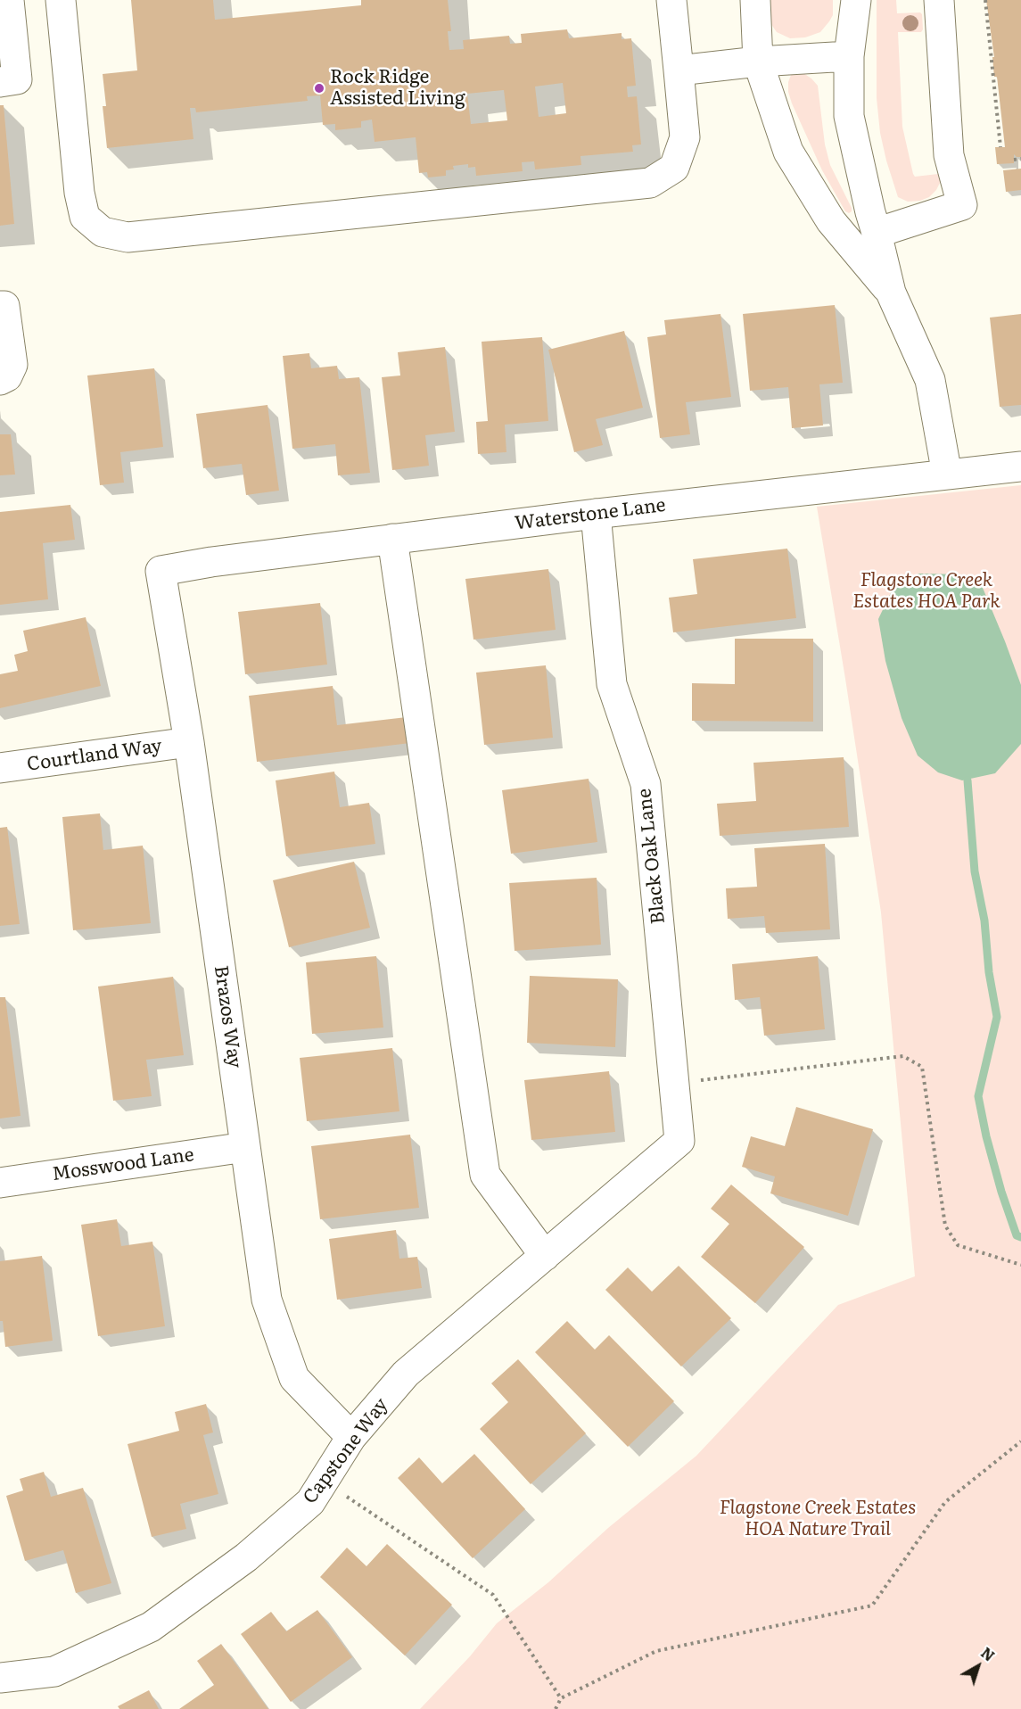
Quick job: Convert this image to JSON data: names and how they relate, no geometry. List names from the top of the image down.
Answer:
{
  "streets": {
    "street": [
      "Waterstone Lane",
      "Courtland Way",
      "Black Oak Lane",
      "Brazos Way",
      "Mosswood Lane",
      "Capstone Way"
    ]
  },
  "crossings": [
    ["Waterstone Lane", "Black Oak Lane"],
    ["Waterstone Lane", "Brazos Way"],
    ["Courtland Way", "Brazos Way"],
    ["Black Oak Lane", "Capstone Way"],
    ["Brazos Way", "Mosswood Lane"],
    ["Brazos Way", "Capstone Way"]
  ],
  "parks": ["Flagstone Creek Estates HOA Park", "Flagstone Creek Estates HOA Nature Trail"],
  "places": ["Rock Ridge Assisted Living"],
  "north": "top right"
}
